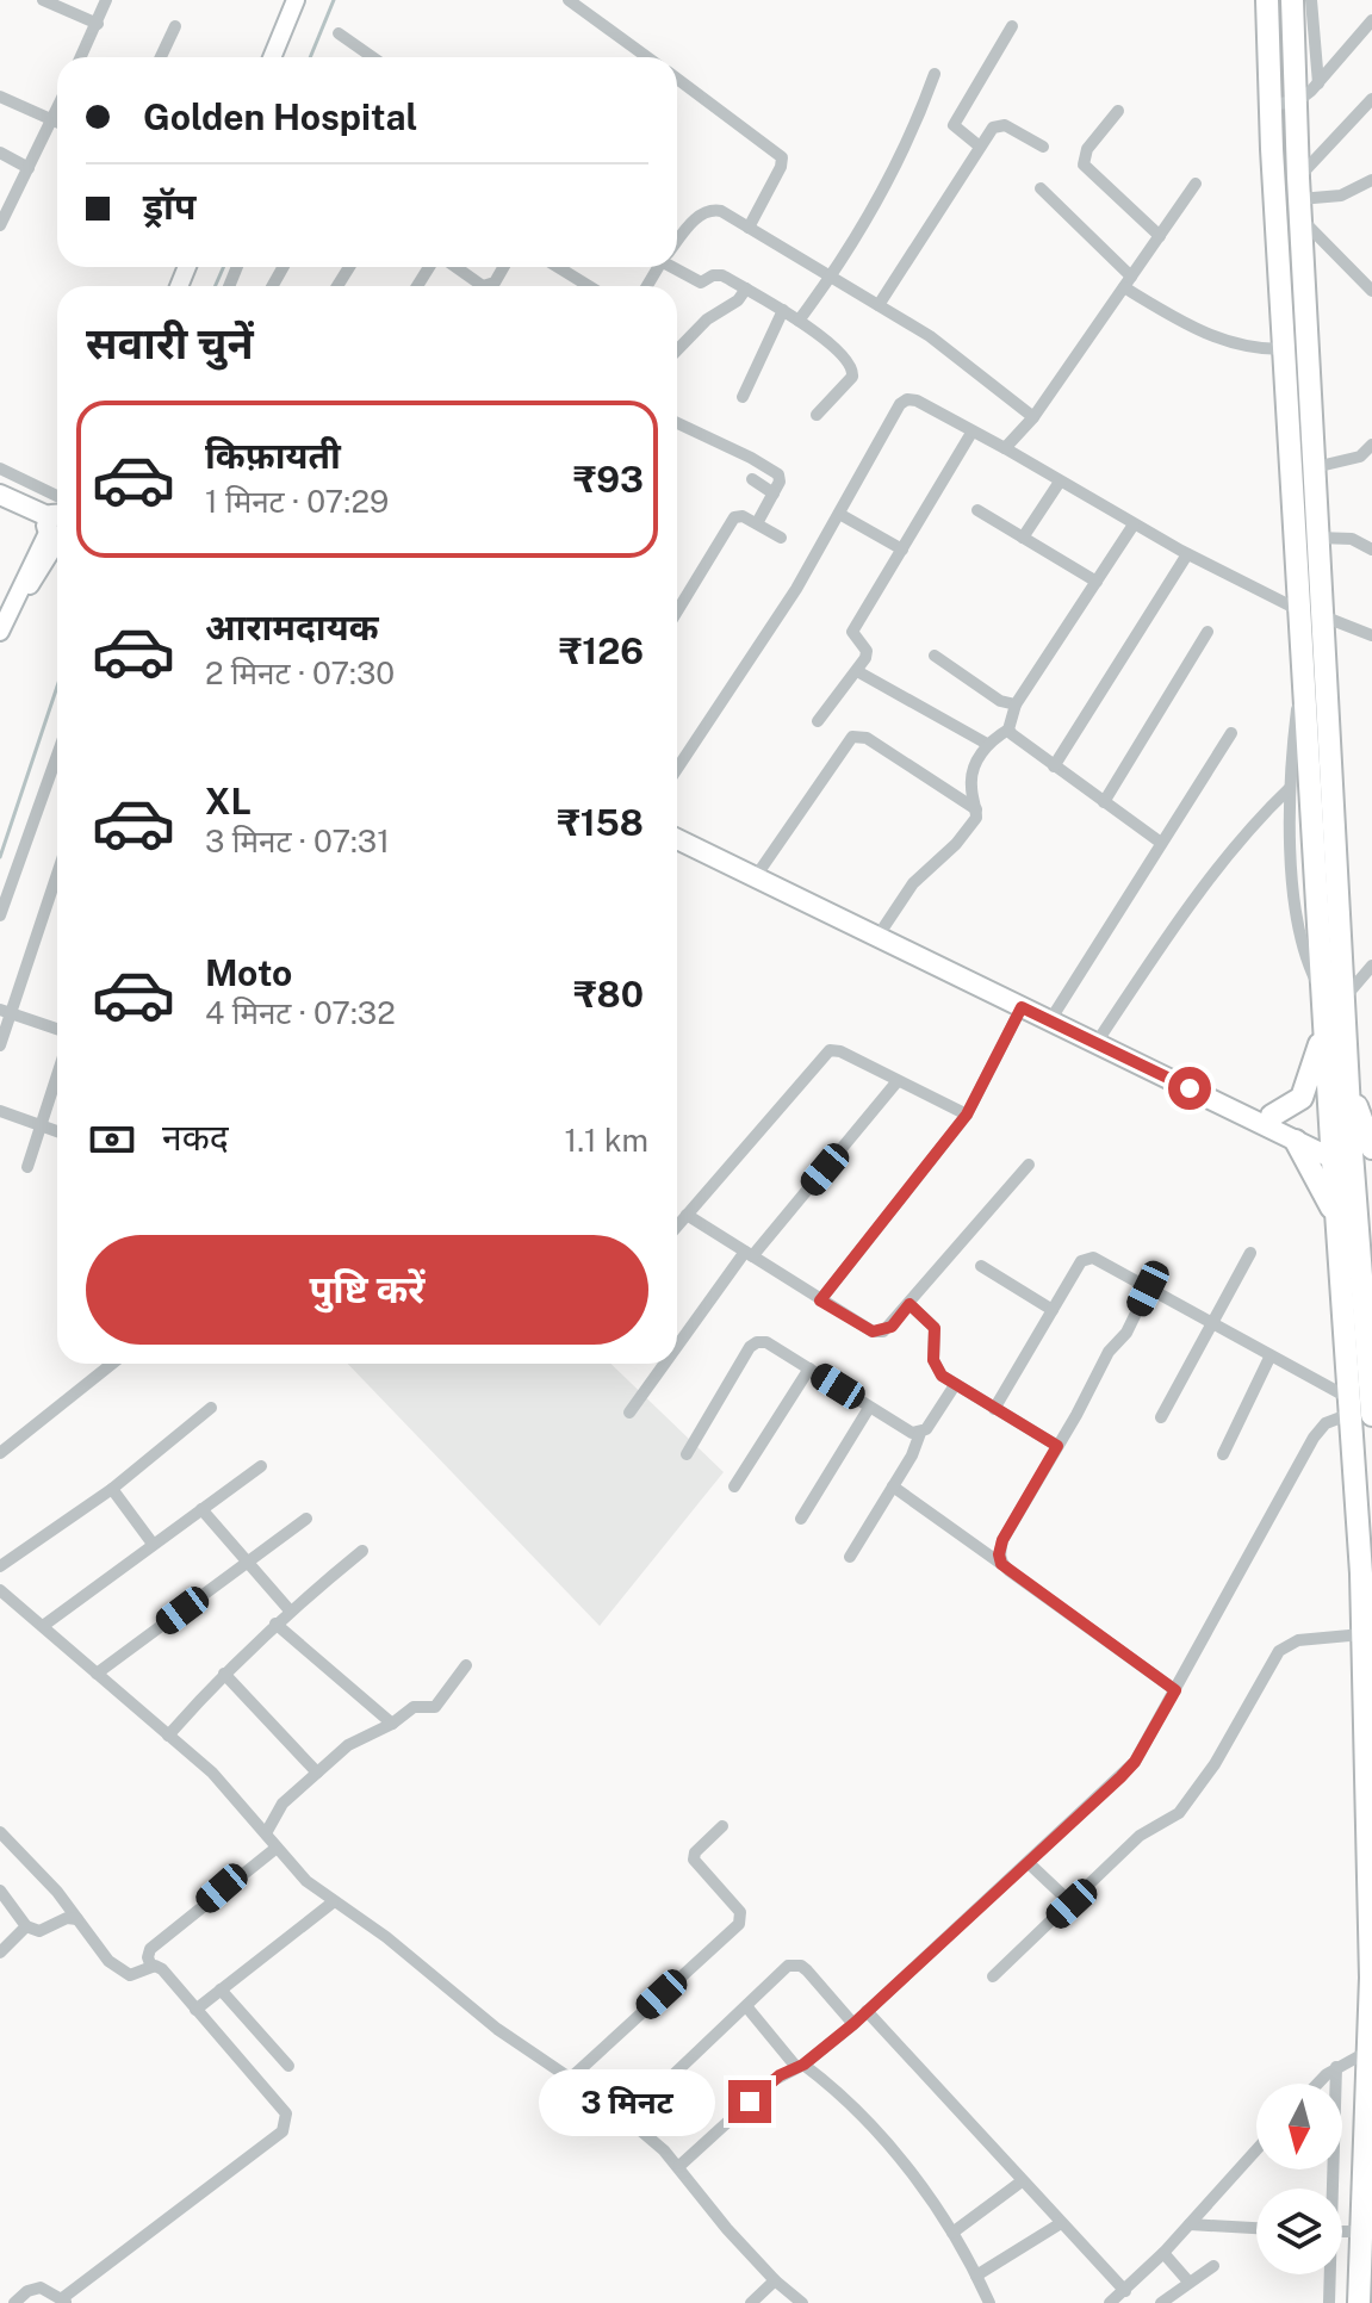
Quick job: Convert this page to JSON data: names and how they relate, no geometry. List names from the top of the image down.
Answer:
{
  "north": "bottom",
  "page": {
    "banner": ["Golden Hospital", "ड्रॉप"],
    "heading": "सवारी चुनें",
    "list": [
      {
        "name": "किफ़ायती",
        "note": "1 मिनट · 07:29",
        "value": "₹93"
      },
      {
        "name": "आरामदायक",
        "note": "2 मिनट · 07:30",
        "value": "₹126"
      },
      {
        "name": "XL",
        "note": "3 मिनट · 07:31",
        "value": "₹158"
      },
      {
        "name": "Moto",
        "note": "4 मिनट · 07:32",
        "value": "₹80"
      }
    ],
    "pay": ["नकद", "1.1 km"],
    "buttons": "पुष्टि करें",
    "bubble": "3 मिनट"
  }
}
